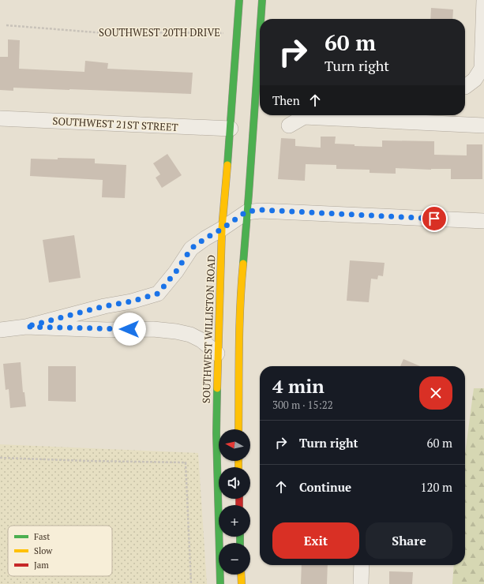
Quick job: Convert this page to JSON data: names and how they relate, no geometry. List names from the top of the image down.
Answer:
{
  "streets": {
    "highway": ["SOUTHWEST WILLISTON ROAD"],
    "street": ["SOUTHWEST 21ST STREET"],
    "path": ["SOUTHWEST 20TH DRIVE"]
  },
  "crossings": [
    ["SOUTHWEST 20TH DRIVE", "SOUTHWEST WILLISTON ROAD"],
    ["SOUTHWEST 21ST STREET", "SOUTHWEST WILLISTON ROAD"]
  ],
  "legend": ["Fast", "Slow", "Jam"],
  "north": "left",
  "page": {
    "turn": ["60 m", "Turn right"],
    "then": "Then",
    "heading": ["4 min", "300 m · 15:22"],
    "list": [
      {
        "name": "Turn right",
        "value": "60 m"
      },
      {
        "name": "Continue",
        "value": "120 m"
      }
    ],
    "map_buttons": ["+", "−"],
    "buttons": ["Exit", "Share"]
  }
}
